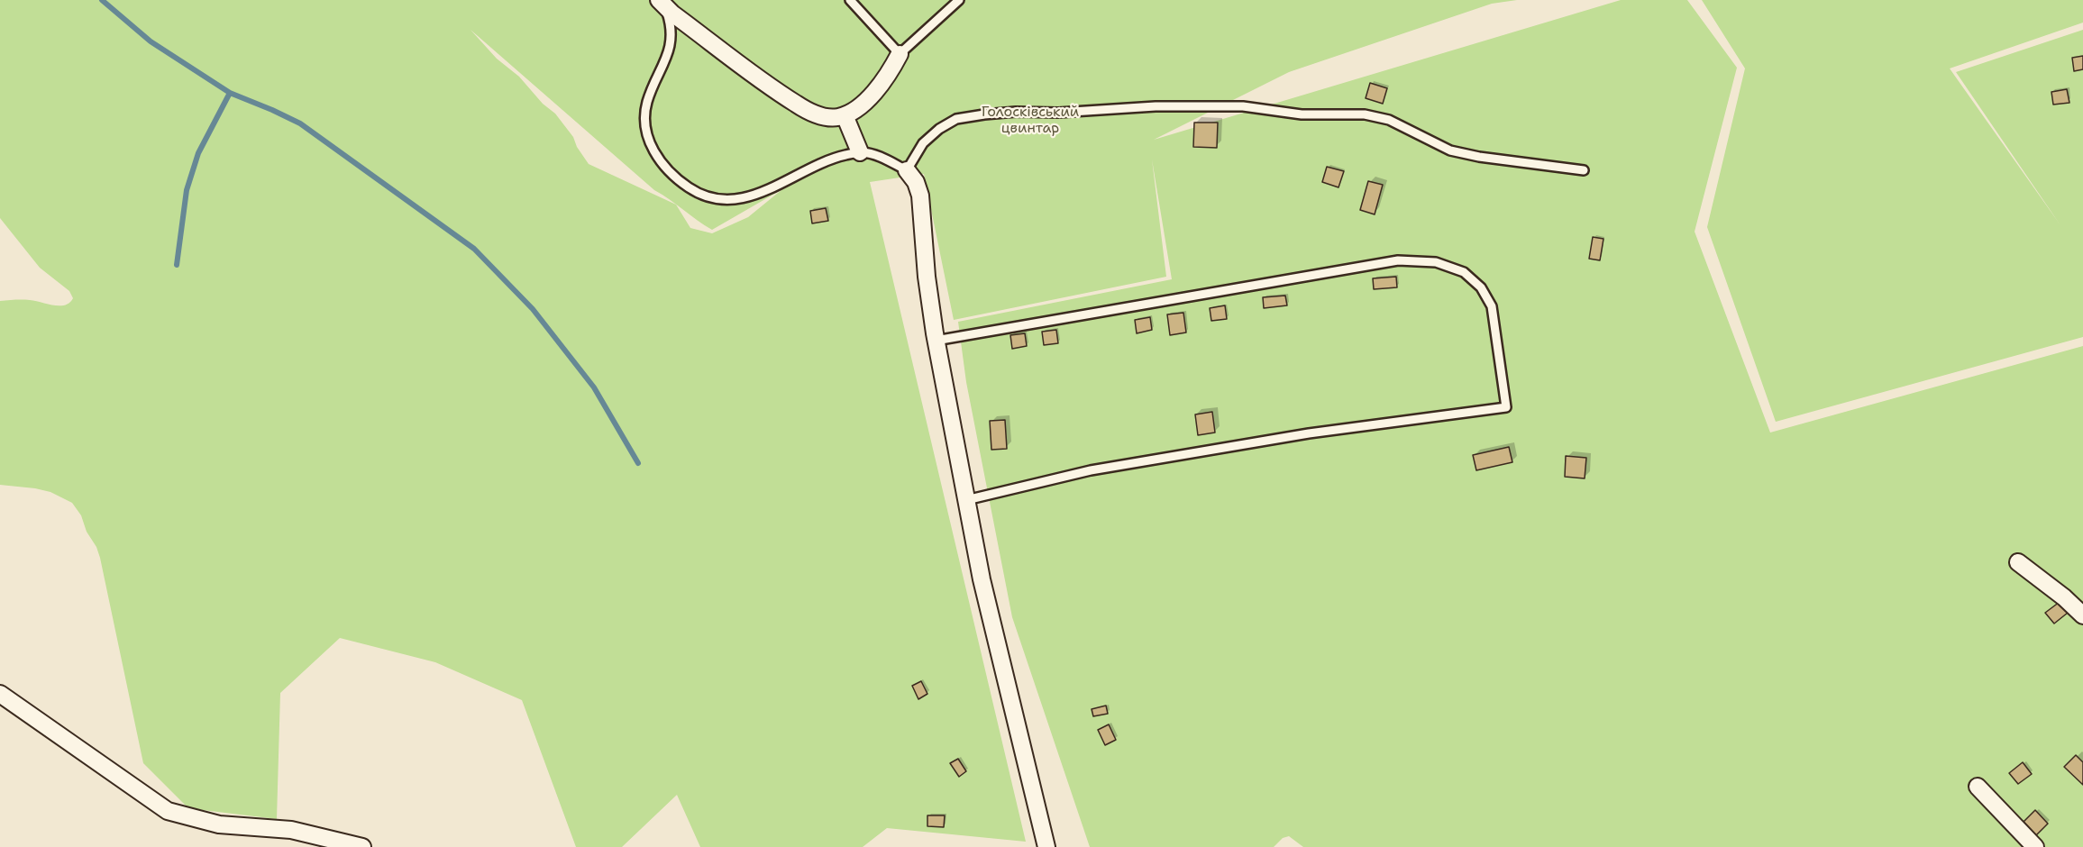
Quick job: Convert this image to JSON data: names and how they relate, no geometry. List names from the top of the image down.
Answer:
{
  "parks": ["Голосківський цвинтар"]
}
